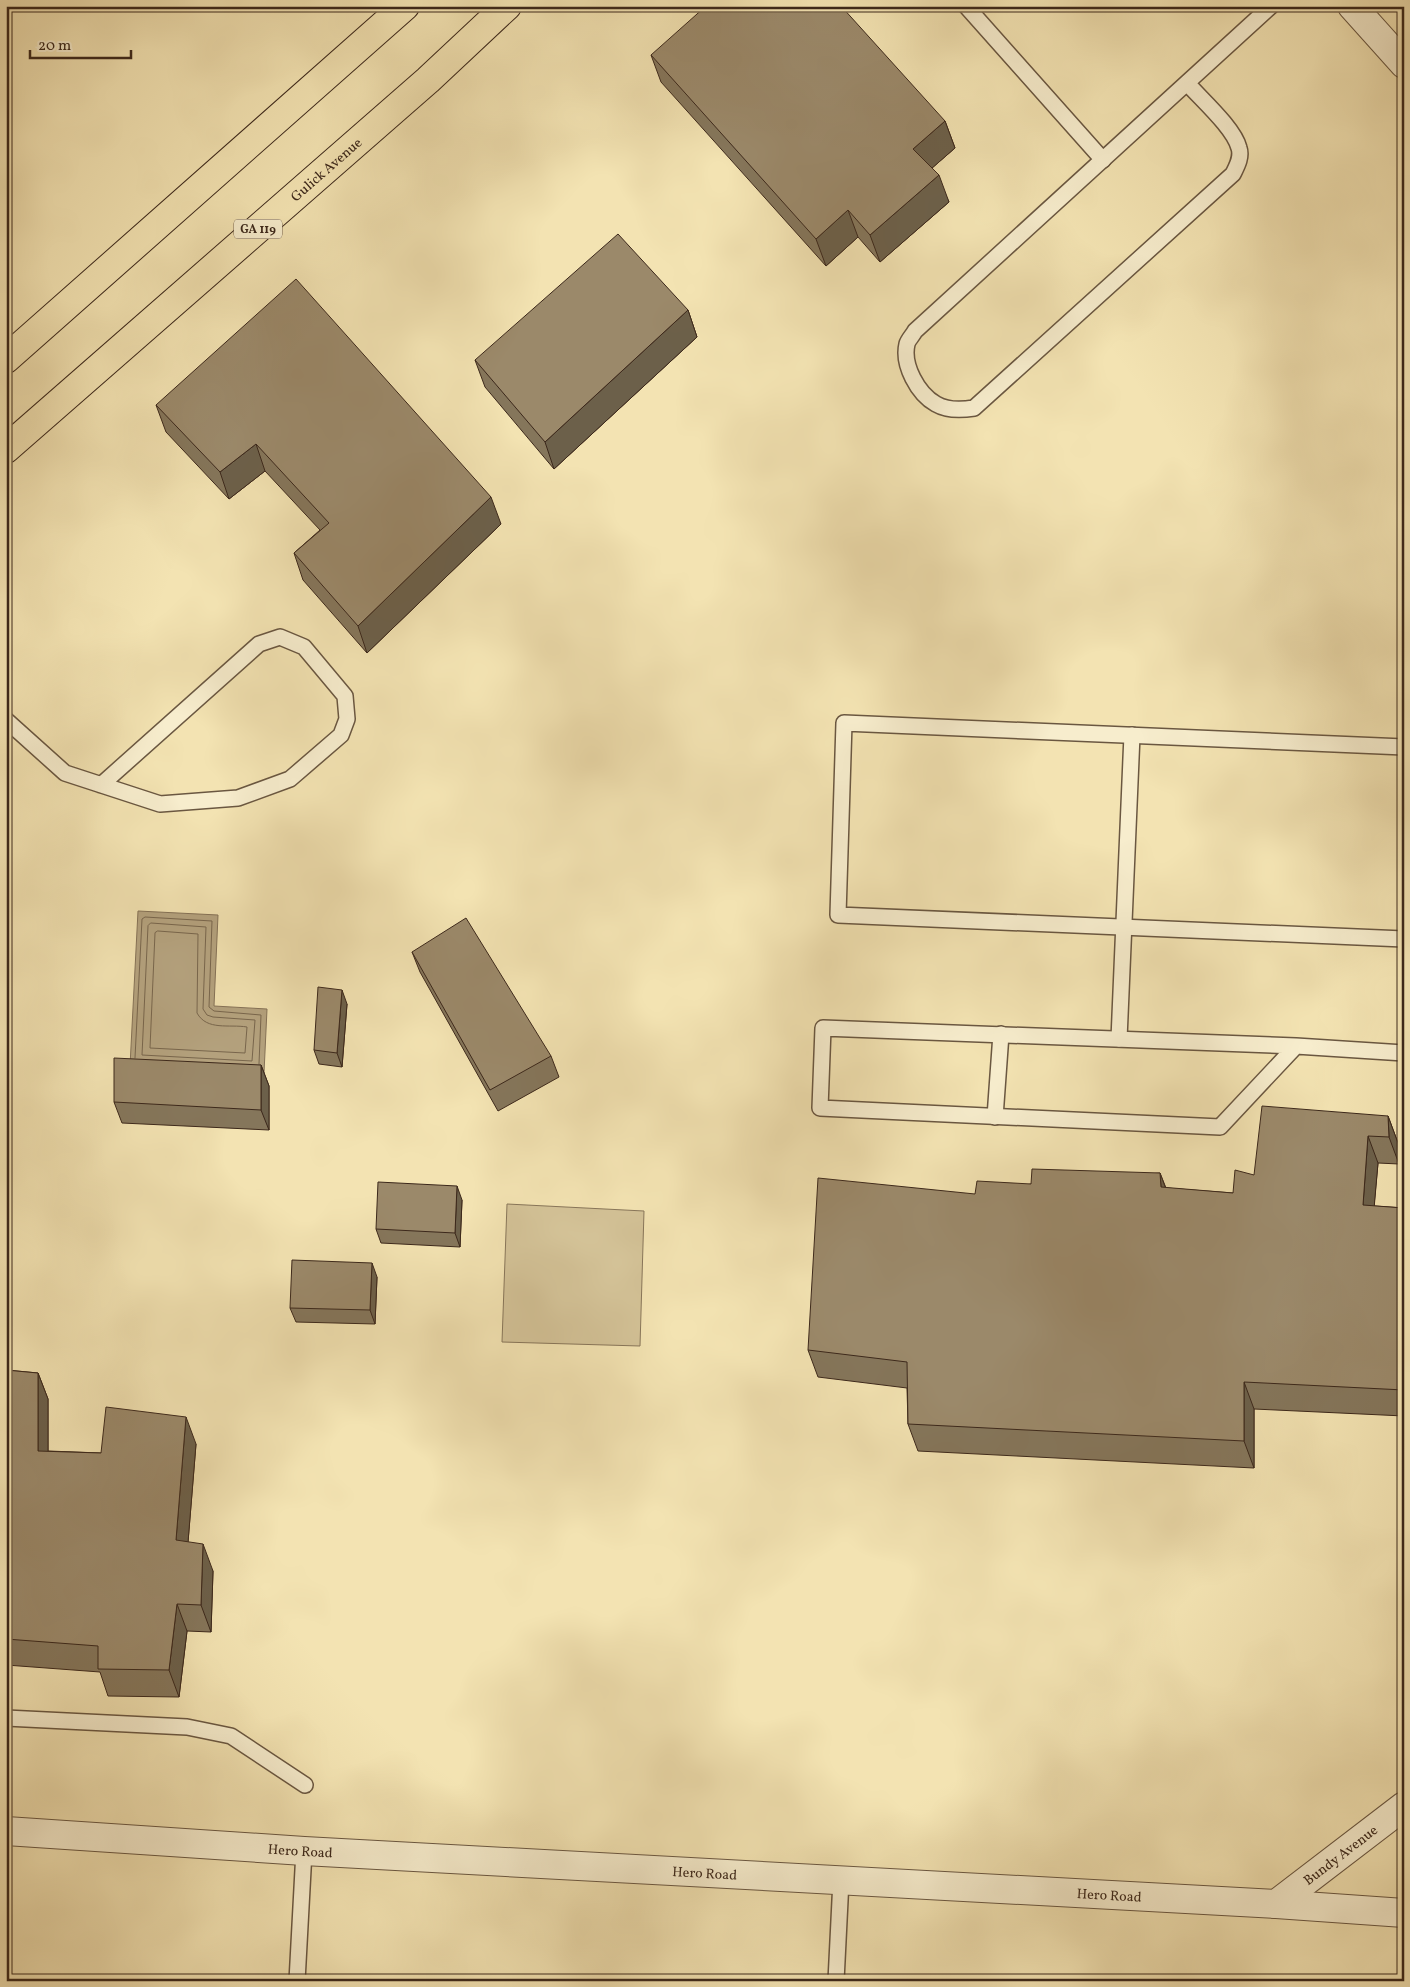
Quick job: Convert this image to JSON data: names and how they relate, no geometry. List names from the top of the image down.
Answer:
{
  "streets": {
    "main road": ["Gulick Avenue", "GA 119"],
    "street": ["Hero Road", "Bundy Avenue"]
  },
  "crossings": [
    ["Hero Road", "Bundy Avenue"]
  ],
  "scale_bar": "20 m"
}
